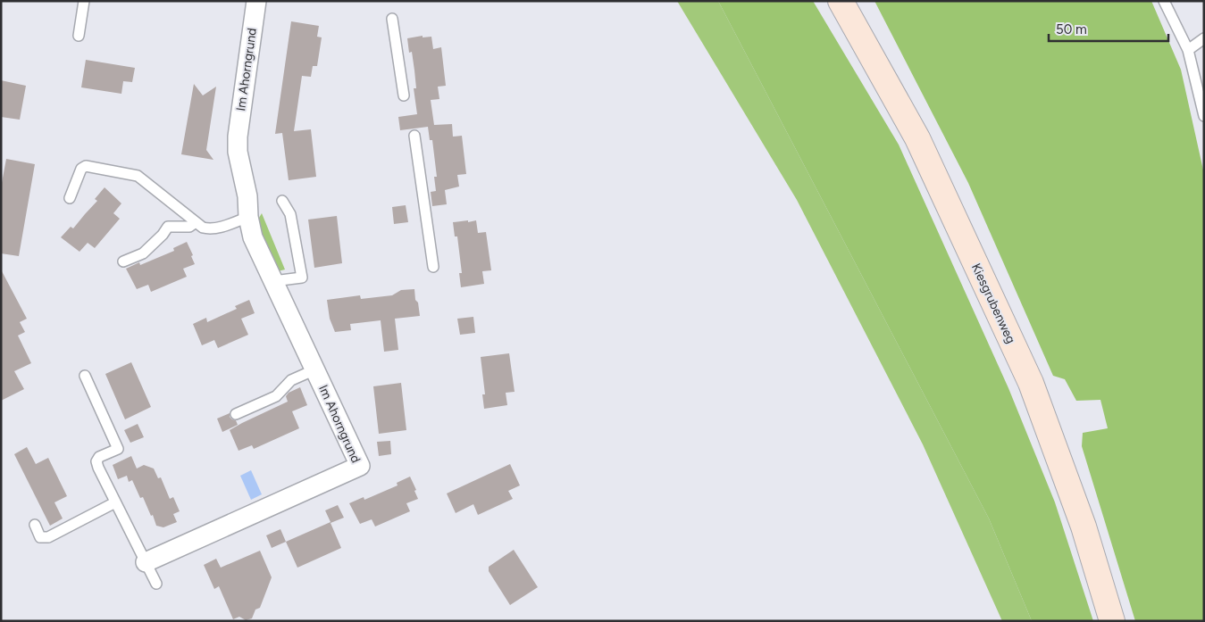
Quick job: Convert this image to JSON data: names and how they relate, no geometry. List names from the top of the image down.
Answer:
{
  "streets": {
    "main road": ["Kiesgrubenweg"],
    "street": ["Im Ahorngrund"]
  },
  "scale_bar": "50 m"
}
